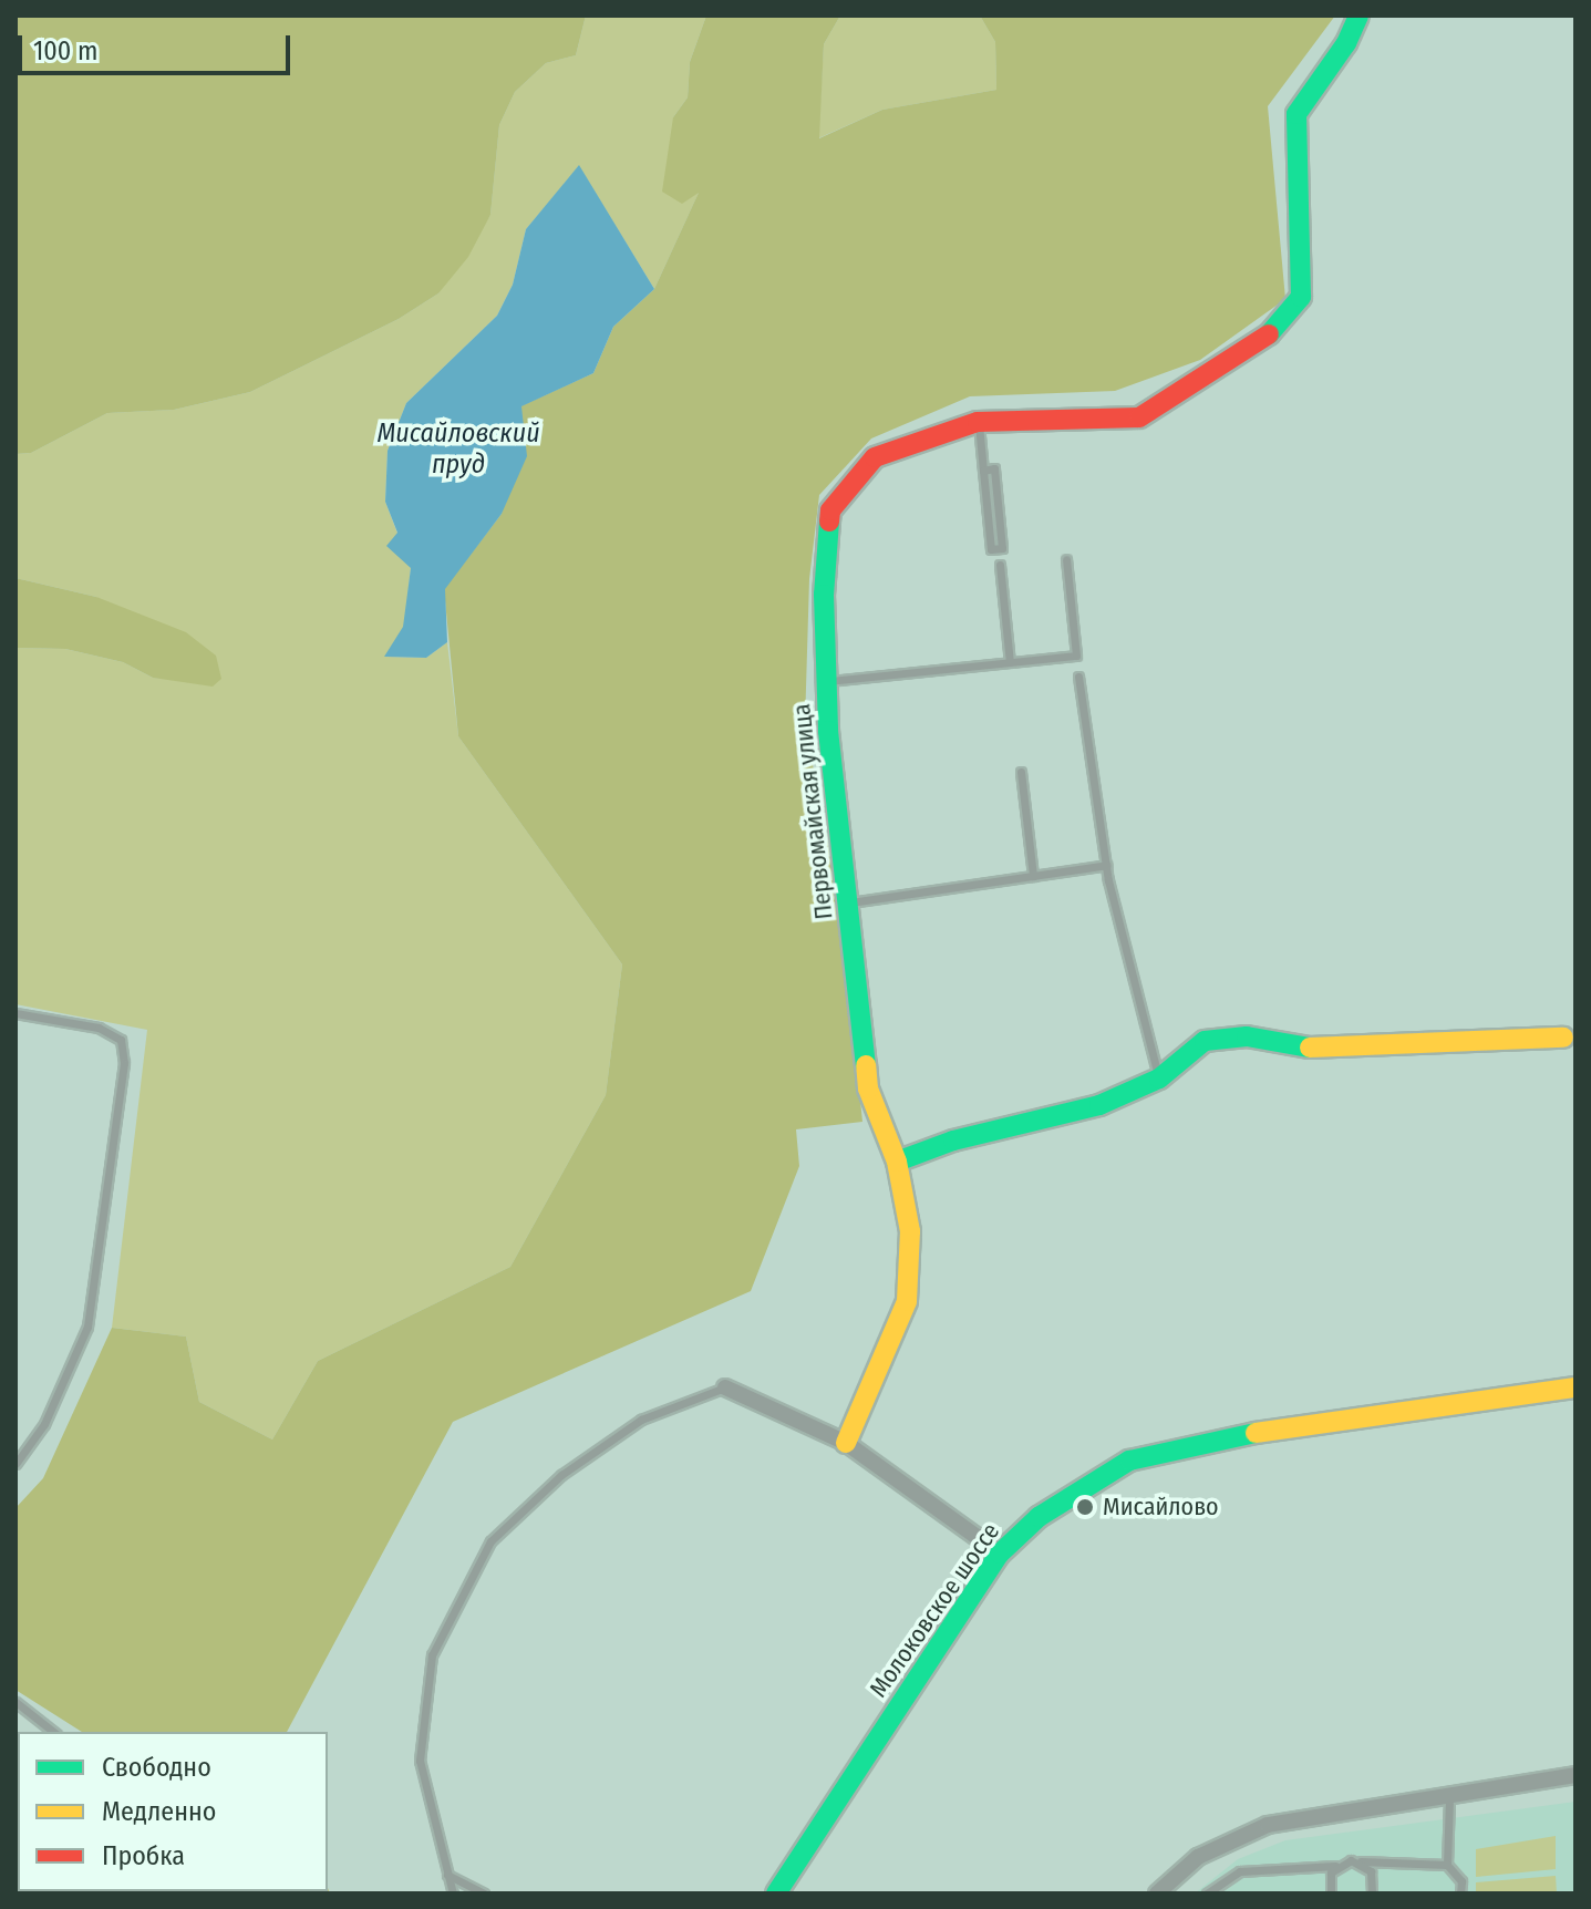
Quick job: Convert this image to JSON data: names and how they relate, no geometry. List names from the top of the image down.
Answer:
{
  "streets": {
    "street": ["Первомайская улица", "Молоковское шоссе"]
  },
  "water": ["Мисайловский пруд"],
  "places": ["Мисайлово"],
  "legend": ["Свободно", "Медленно", "Пробка"],
  "scale_bar": "100 m"
}
